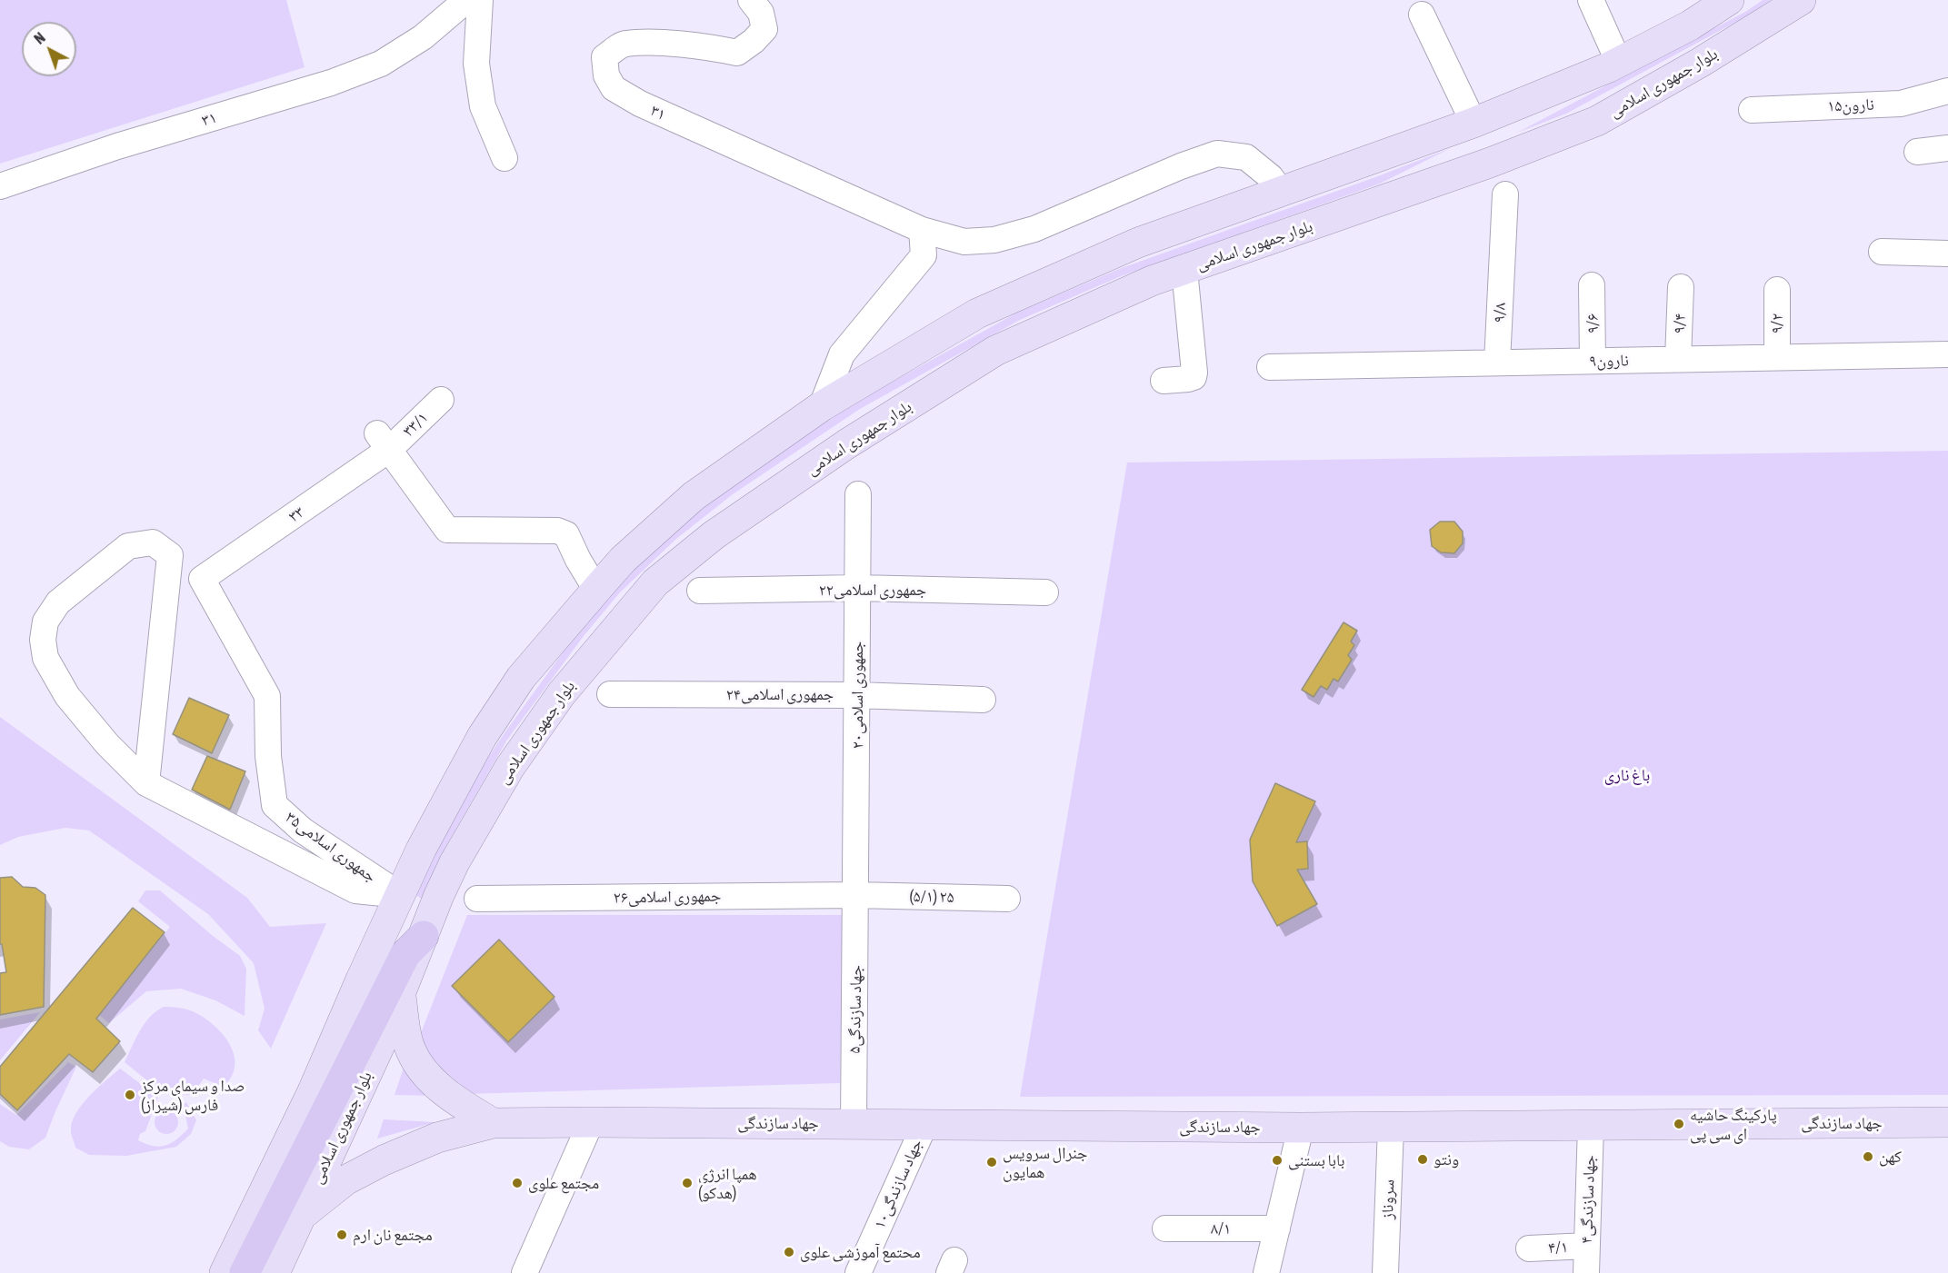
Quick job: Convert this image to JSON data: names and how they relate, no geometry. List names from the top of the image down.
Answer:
{
  "streets": {
    "main road": ["بلوار جمهوری اسلامی", "جهاد سازندگی"],
    "street": [
      "نارون۱۵",
      "۳۱",
      "۹/۸",
      "۹/۶",
      "۹/۴",
      "۹/۲",
      "نارون۹",
      "۳۳/۱",
      "۳۳",
      "جمهوری اسلامی۲۲",
      "جمهوری اسلامی۲۴",
      "جمهوری اسلامی۲۰",
      "جمهوری اسلامی۳۵",
      "جمهوری اسلامی۲۶",
      "(۵/۱) ۲۵",
      "جهاد سازندگی۵",
      "جهاد سازندگی۱۰",
      "سروناز",
      "جهاد سازندگی۴",
      "۸/۱",
      "۴/۱"
    ]
  },
  "crossings": [
    ["بلوار جمهوری اسلامی", "جهاد سازندگی"],
    ["۹/۸", "نارون۹"],
    ["۹/۶", "نارون۹"],
    ["۹/۴", "نارون۹"],
    ["۹/۲", "نارون۹"],
    ["۳۳/۱", "۳۳"],
    ["۳۳", "جمهوری اسلامی۳۵"],
    ["جمهوری اسلامی۲۲", "جمهوری اسلامی۲۰"],
    ["جمهوری اسلامی۲۴", "جمهوری اسلامی۲۰"],
    ["جمهوری اسلامی۲۰", "جمهوری اسلامی۲۶"],
    ["جمهوری اسلامی۲۰", "(۵/۱) ۲۵"],
    ["جمهوری اسلامی۲۰", "جهاد سازندگی۵"],
    ["جمهوری اسلامی۲۶", "(۵/۱) ۲۵"],
    ["جمهوری اسلامی۲۶", "جهاد سازندگی۵"],
    ["(۵/۱) ۲۵", "جهاد سازندگی۵"],
    ["جهاد سازندگی۵", "جهاد سازندگی"],
    ["جهاد سازندگی", "جهاد سازندگی۱۰"],
    ["جهاد سازندگی", "سروناز"],
    ["جهاد سازندگی", "جهاد سازندگی۴"],
    ["جهاد سازندگی۴", "۴/۱"]
  ],
  "parks": ["باغ ناری"],
  "places": [
    "صدا و سیمای مرکز فارس (شیراز)",
    "پارکینگ حاشیه ای سی پی",
    "کهن",
    "ونتو",
    "بابا بستنی",
    "جنرال سرویس همایون",
    "مجتمع علوی",
    "همپا انرژی (هدکو)",
    "مجتمع نان ارم",
    "محتمع آموزشی علوی"
  ],
  "north": "top left"
}
